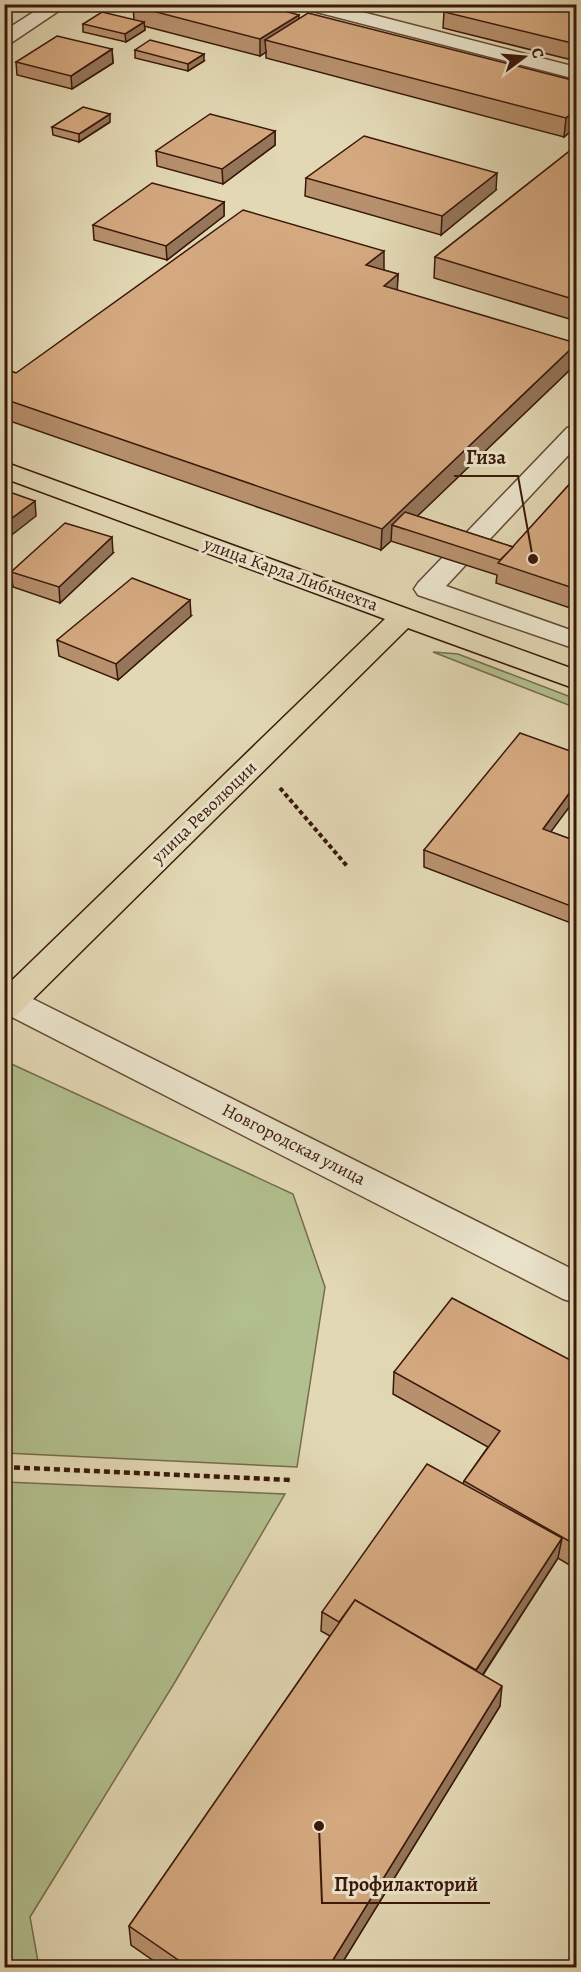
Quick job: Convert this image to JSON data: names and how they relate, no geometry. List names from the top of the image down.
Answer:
{
  "streets": {
    "main road": ["улица Карла Либкнехта", "улица Революции"],
    "street": ["Новгородская улица"]
  },
  "crossings": [
    ["улица Карла Либкнехта", "улица Революции"],
    ["улица Революции", "Новгородская улица"]
  ],
  "places": ["Гиза", "Профилакторий"],
  "north": "right"
}
